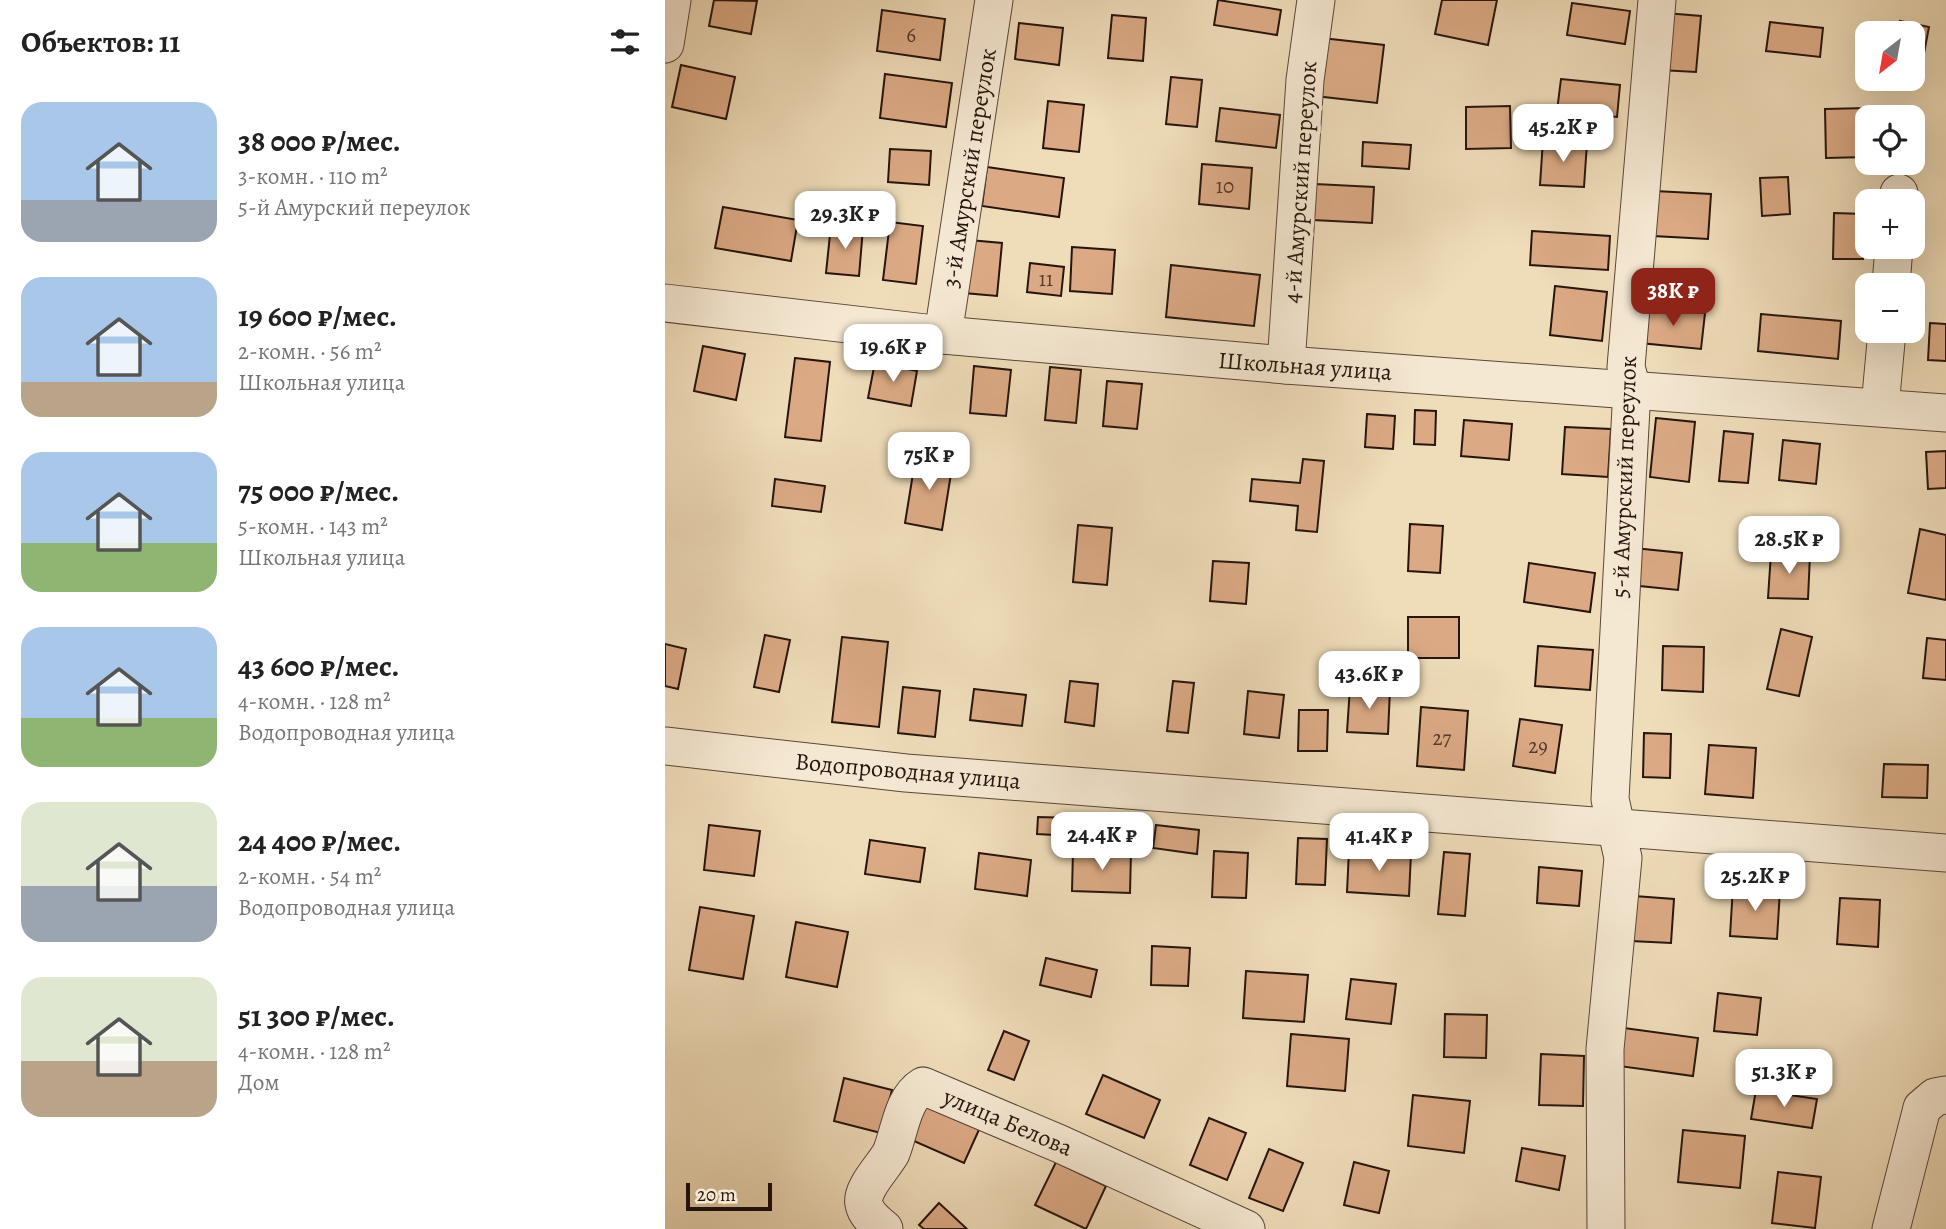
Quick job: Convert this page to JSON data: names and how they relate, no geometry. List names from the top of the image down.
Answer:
{
  "streets": {
    "street": [
      "3-й Амурский переулок",
      "4-й Амурский переулок",
      "Школьная улица",
      "5-й Амурский переулок",
      "Водопроводная улица",
      "улица Белова"
    ]
  },
  "crossings": [
    ["3-й Амурский переулок", "Школьная улица"],
    ["4-й Амурский переулок", "Школьная улица"],
    ["Школьная улица", "5-й Амурский переулок"],
    ["5-й Амурский переулок", "Водопроводная улица"]
  ],
  "house_numbers": [
    "6",
    "10",
    "11",
    "27",
    "29"
  ],
  "scale_bar": "20 m",
  "north": "bottom left",
  "page": {
    "heading": "Объектов: 11",
    "map_buttons": ["+", "−"],
    "list": [
      {
        "name": "38 000 ₽/мес.",
        "note": "3-комн. · 110 m² · 5-й Амурский переулок"
      },
      {
        "name": "19 600 ₽/мес.",
        "note": "2-комн. · 56 m² · Школьная улица"
      },
      {
        "name": "75 000 ₽/мес.",
        "note": "5-комн. · 143 m² · Школьная улица"
      },
      {
        "name": "43 600 ₽/мес.",
        "note": "4-комн. · 128 m² · Водопроводная улица"
      },
      {
        "name": "24 400 ₽/мес.",
        "note": "2-комн. · 54 m² · Водопроводная улица"
      },
      {
        "name": "51 300 ₽/мес.",
        "note": "4-комн. · 128 m² · Дом"
      }
    ],
    "price": [
      "45.2K ₽",
      "29.3K ₽",
      "38K ₽",
      "19.6K ₽",
      "75K ₽",
      "28.5K ₽",
      "43.6K ₽",
      "24.4K ₽",
      "41.4K ₽",
      "25.2K ₽",
      "51.3K ₽"
    ],
    "scale": "20 m"
  }
}
